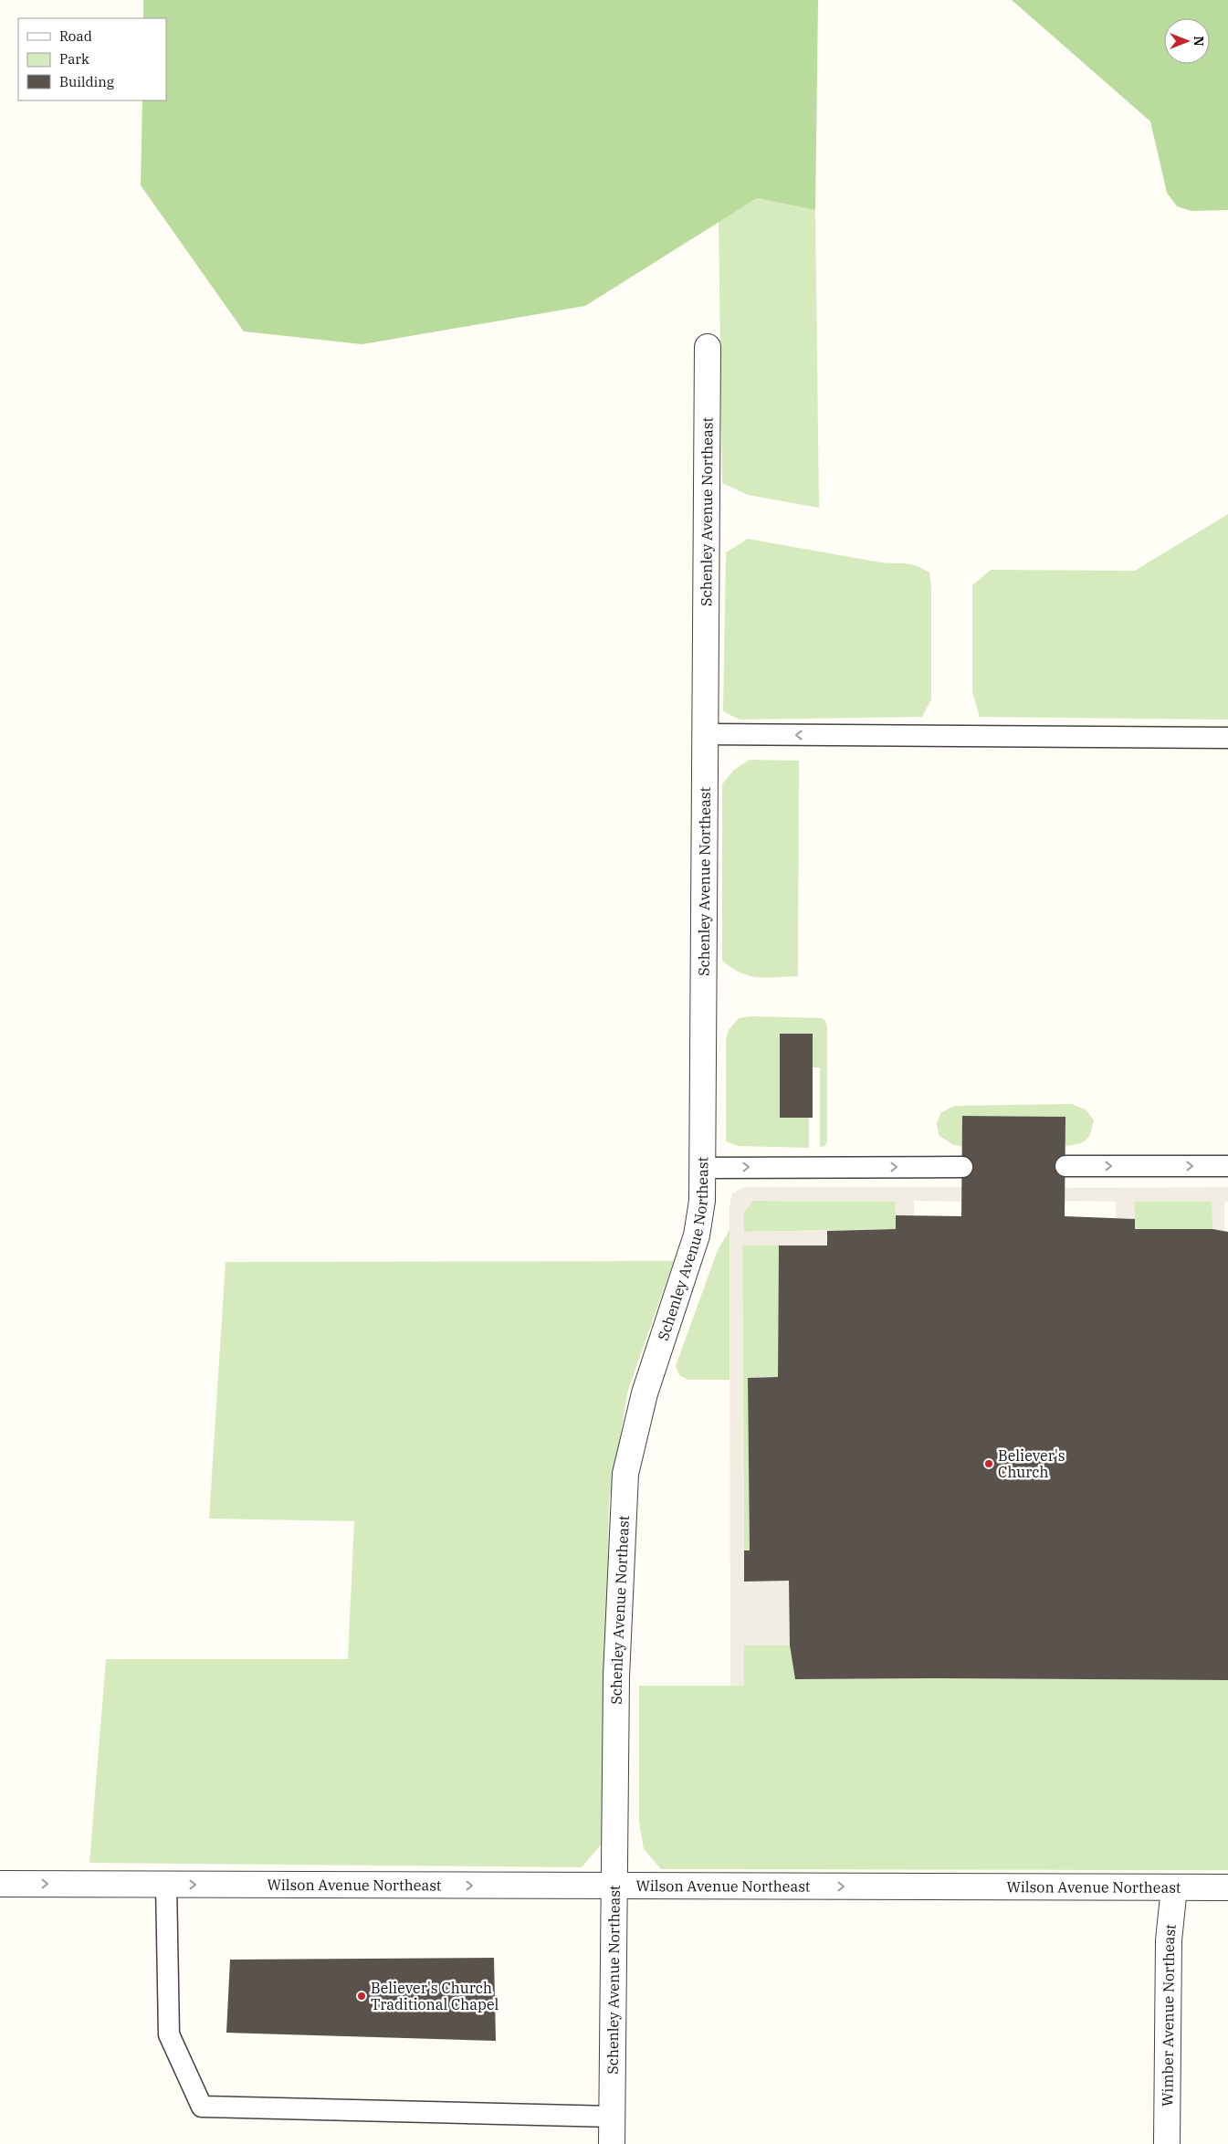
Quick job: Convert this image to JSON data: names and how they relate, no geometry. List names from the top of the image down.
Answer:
{
  "streets": {
    "street": ["Schenley Avenue Northeast", "Wilson Avenue Northeast", "Wimber Avenue Northeast"]
  },
  "crossings": [
    ["Schenley Avenue Northeast", "Wilson Avenue Northeast"],
    ["Wilson Avenue Northeast", "Wimber Avenue Northeast"]
  ],
  "one_way": ["Wilson Avenue Northeast"],
  "places": ["Believer's Church", "Believer's Church Traditional Chapel"],
  "legend": ["Road", "Park", "Building"],
  "north": "right"
}
